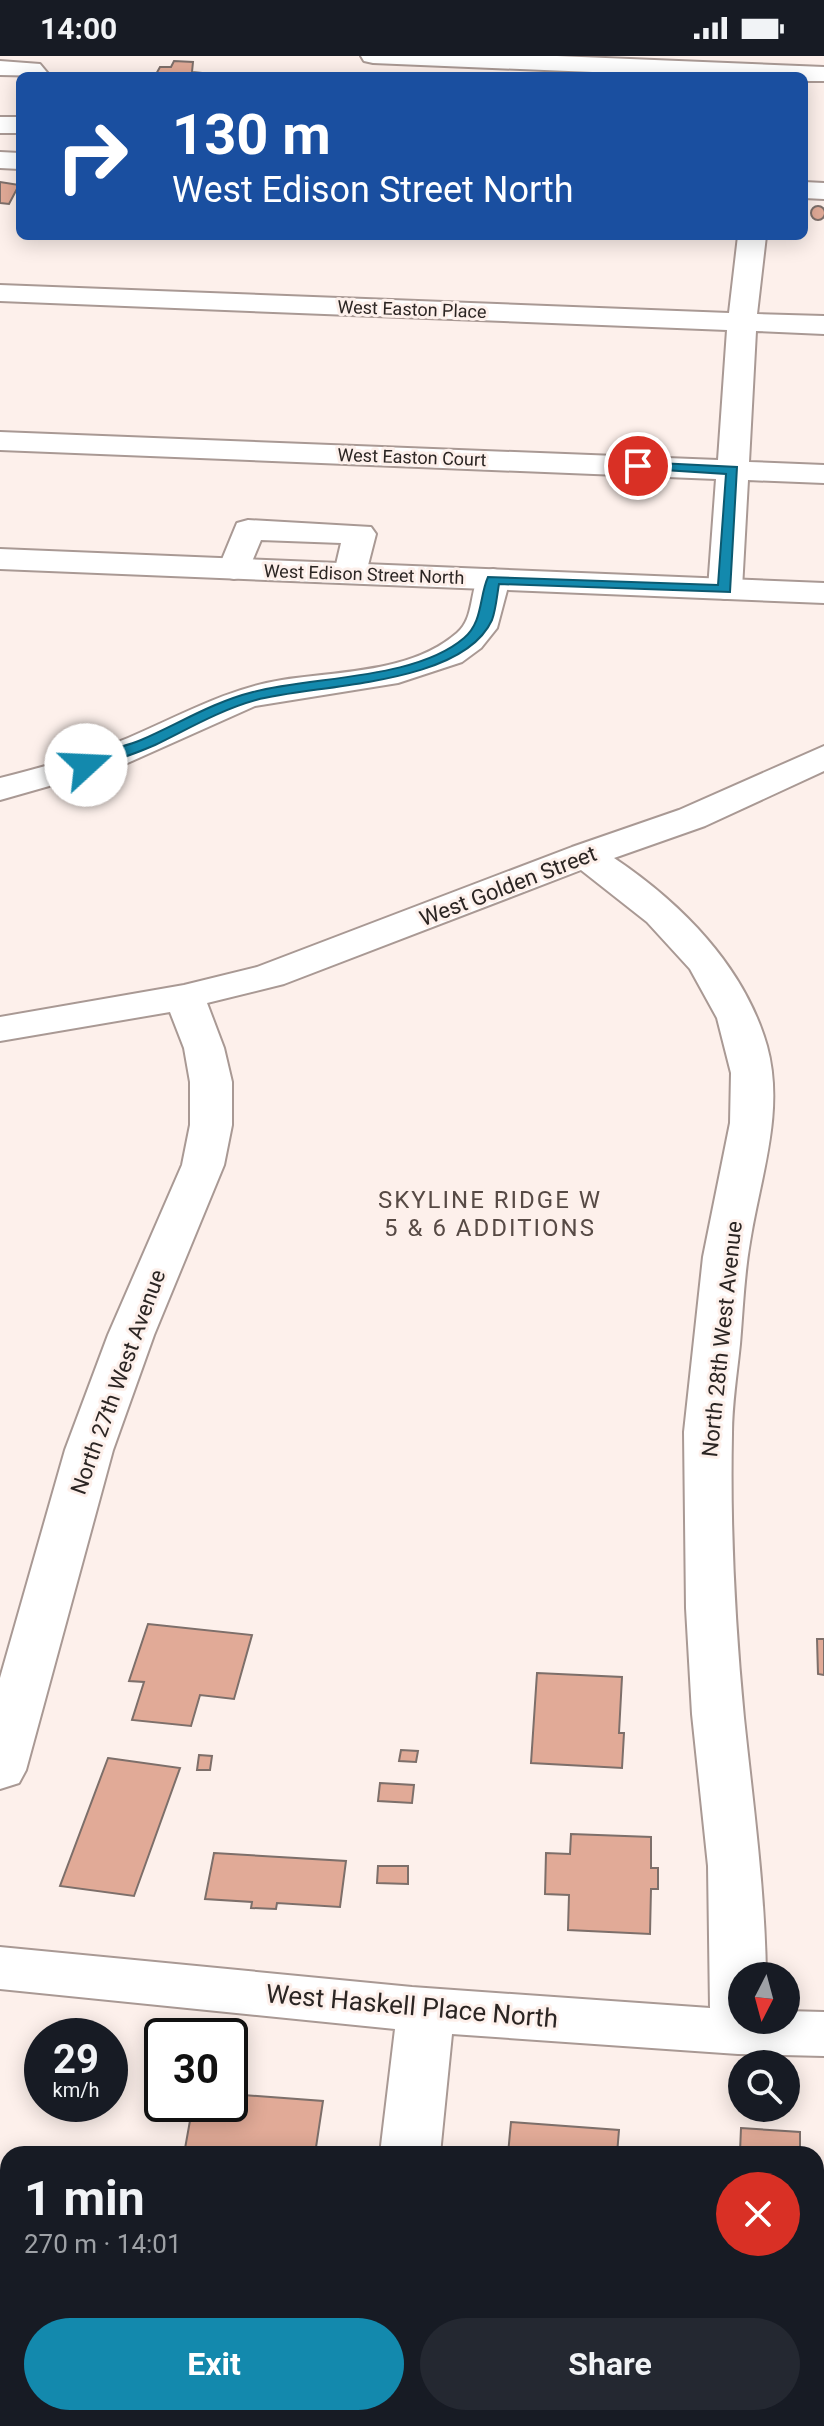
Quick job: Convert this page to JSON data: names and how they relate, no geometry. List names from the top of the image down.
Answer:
{
  "streets": {
    "street": [
      "West Easton Place",
      "West Easton Court",
      "West Edison Street North",
      "West Golden Street",
      "North 28th West Avenue",
      "North 27th West Avenue",
      "West Haskell Place North"
    ]
  },
  "crossings": [
    ["West Golden Street", "North 28th West Avenue"],
    ["West Golden Street", "North 27th West Avenue"]
  ],
  "districts": ["SKYLINE RIDGE W 5 & 6 ADDITIONS"],
  "north": "bottom",
  "page": {
    "status": "14:00",
    "turn": ["130 m", "West Edison Street North"],
    "speed": "29 km/h",
    "limit": "30",
    "heading": ["1 min", "270 m · 14:01"],
    "buttons": ["Exit", "Share"]
  }
}
